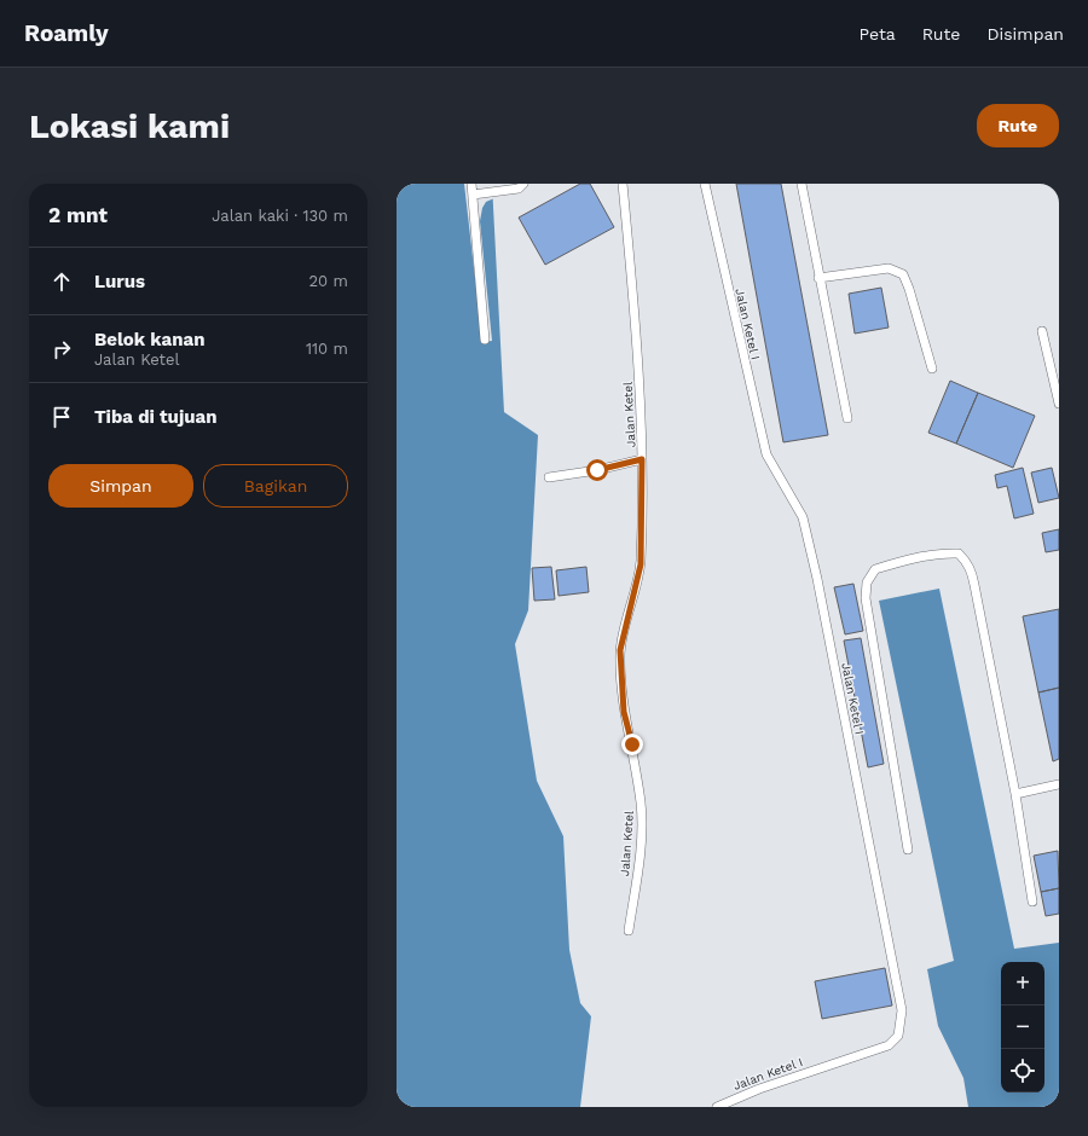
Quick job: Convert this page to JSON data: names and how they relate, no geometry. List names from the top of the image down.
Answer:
{
  "streets": {
    "lane": ["Jalan Ketel I", "Jalan Ketel"]
  },
  "page": {
    "header": "Roamly",
    "nav": ["Peta", "Rute", "Disimpan"],
    "buttons": [
      "Rute",
      ["Simpan", "Bagikan"]
    ],
    "title": "Lokasi kami",
    "heading": ["2 mnt", "Jalan kaki · 130 m"],
    "list": [
      ["Lurus", "20 m"],
      ["Belok kanan", "Jalan Ketel", "110 m"],
      "Tiba di tujuan"
    ],
    "map_buttons": ["+", "−"]
  }
}
